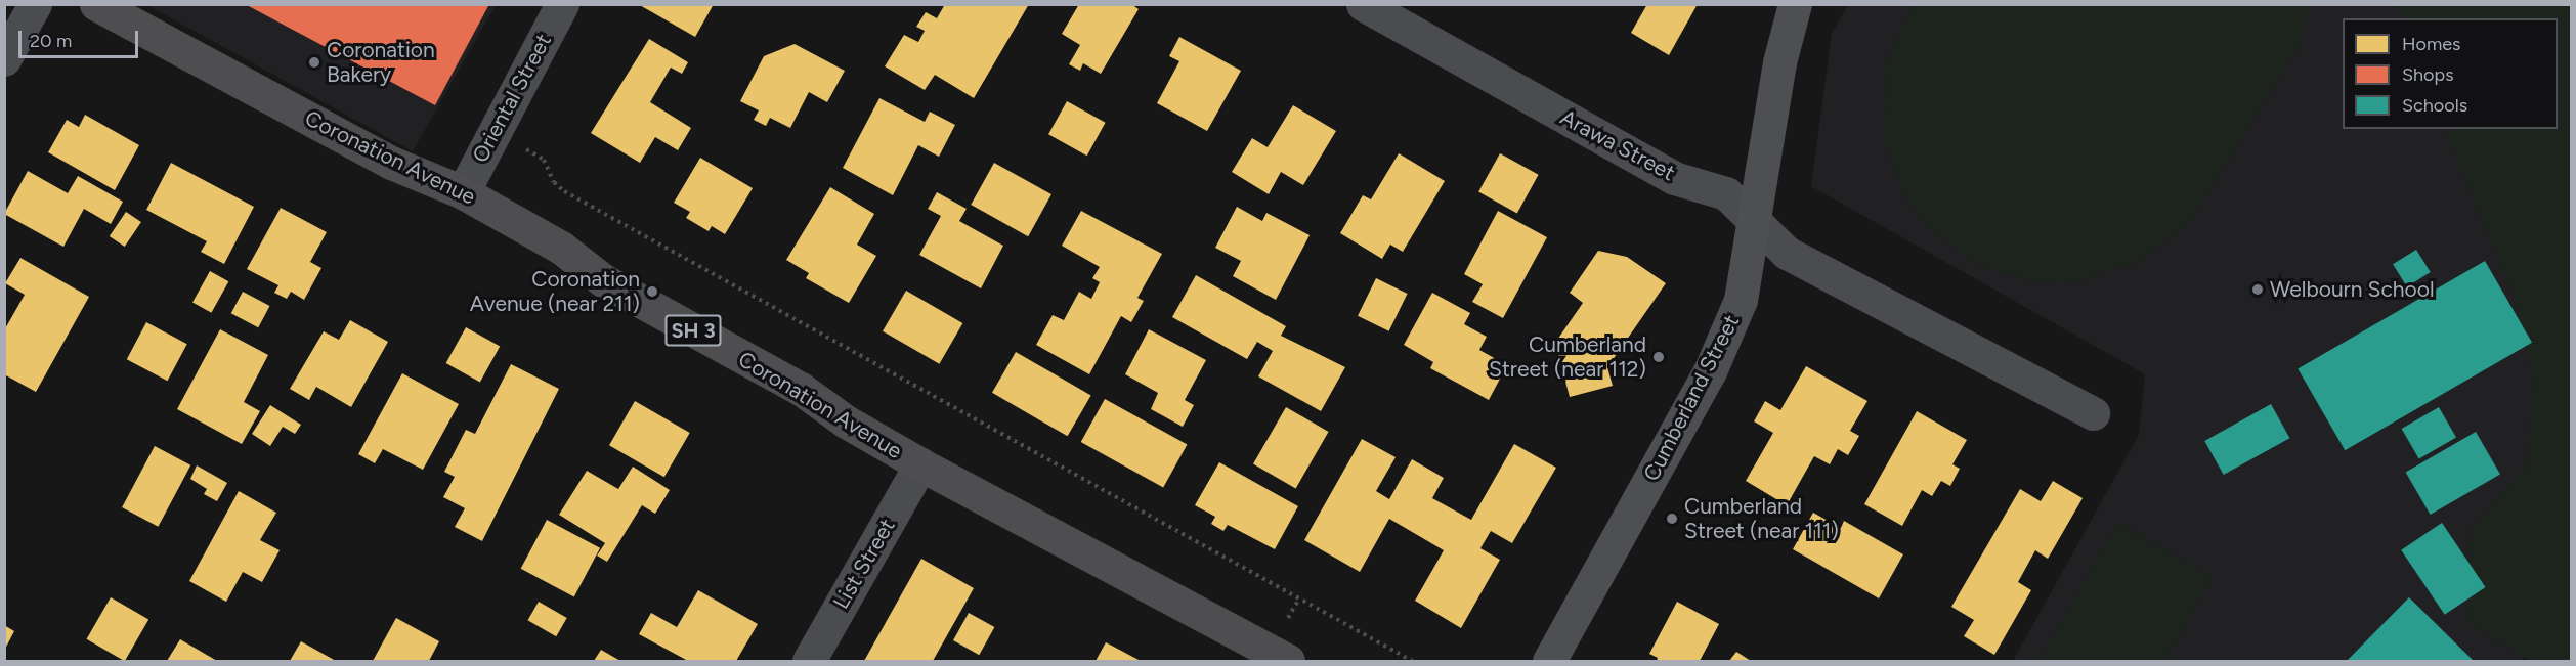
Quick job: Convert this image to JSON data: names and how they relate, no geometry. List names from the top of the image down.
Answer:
{
  "streets": {
    "highway": ["Coronation Avenue", "SH 3"],
    "main road": ["Cumberland Street"],
    "street": ["Oriental Street", "Arawa Street", "List Street"]
  },
  "crossings": [
    ["Oriental Street", "Coronation Avenue"],
    ["Arawa Street", "Cumberland Street"],
    ["Coronation Avenue", "List Street"]
  ],
  "places": [
    "Coronation Bakery",
    "Welbourn School",
    "Coronation Avenue (near 211)",
    "Cumberland Street (near 112)",
    "Cumberland Street (near 111)"
  ],
  "legend": ["Homes", "Shops", "Schools"],
  "scale_bar": "20 m"
}
